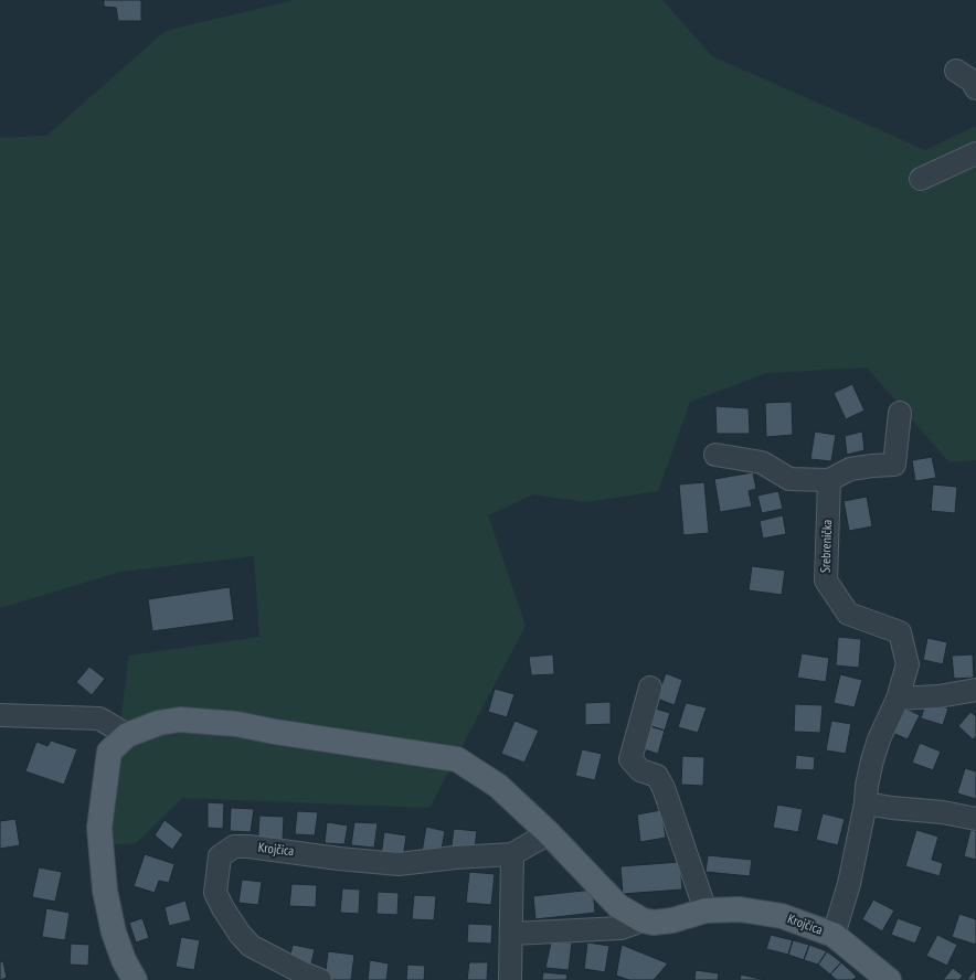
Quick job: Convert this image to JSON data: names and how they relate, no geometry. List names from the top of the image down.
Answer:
{
  "streets": {
    "main road": ["Krojčica"],
    "street": ["Srebrenička"]
  },
  "crossings": [
    ["Srebrenička", "Krojčica"]
  ]
}
